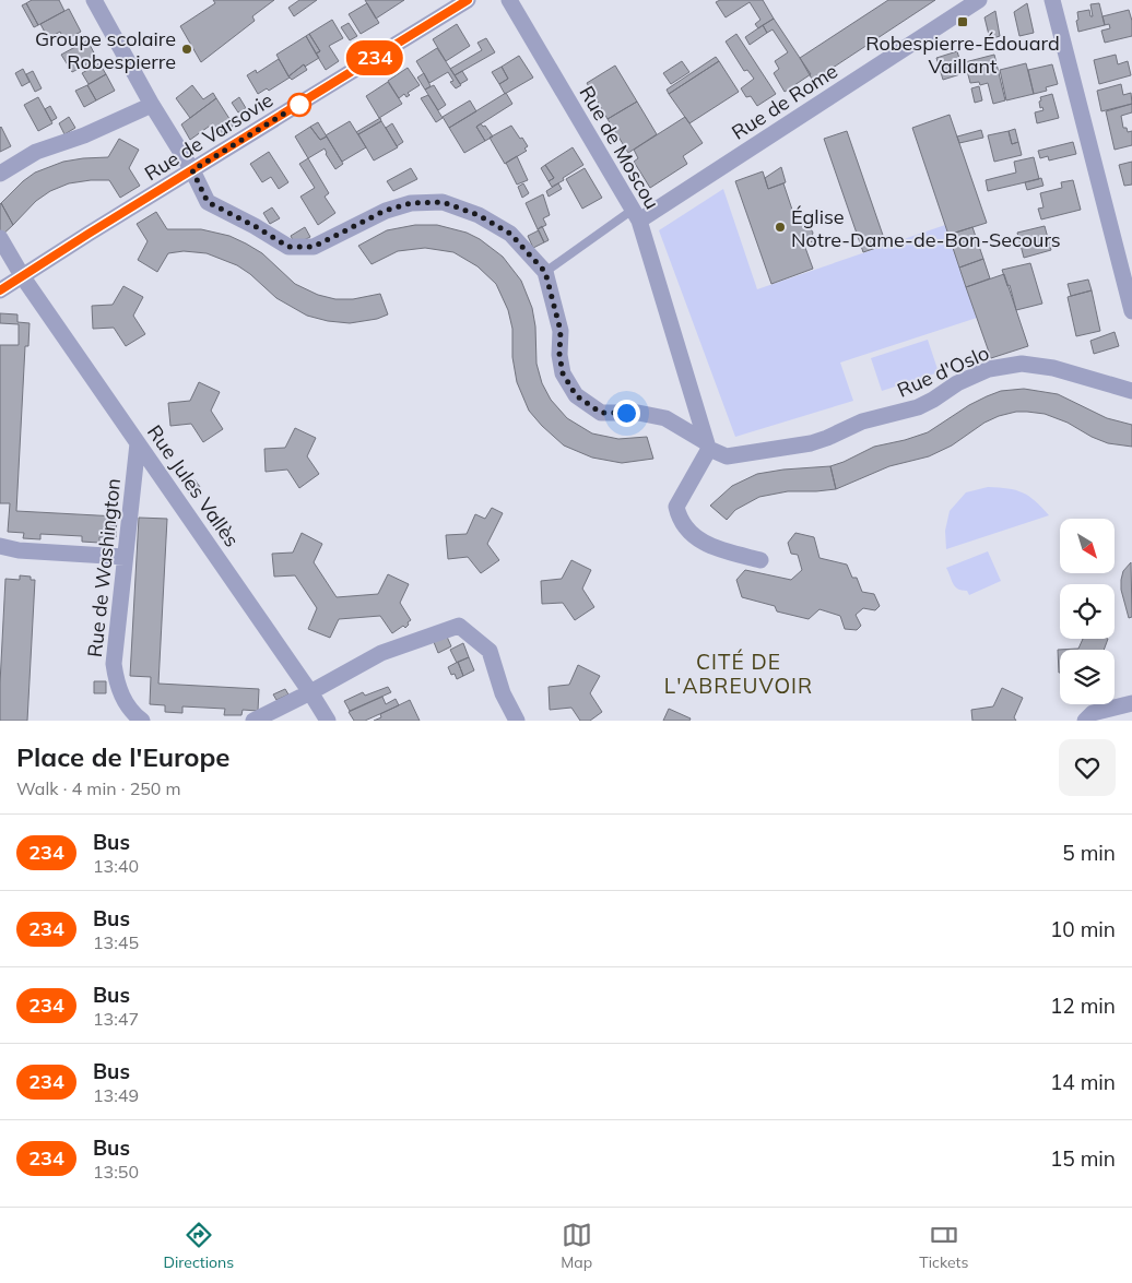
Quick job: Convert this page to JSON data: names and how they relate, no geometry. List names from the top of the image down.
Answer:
{
  "streets": {
    "street": [
      "Rue de Rome",
      "Rue de Varsovie",
      "Rue de Moscou",
      "Rue d'Oslo",
      "Rue Jules Vallès",
      "Rue de Washington"
    ]
  },
  "crossings": [
    ["Rue de Rome", "Rue de Moscou"],
    ["Rue de Varsovie", "Rue Jules Vallès"],
    ["Rue de Moscou", "Rue d'Oslo"],
    ["Rue Jules Vallès", "Rue de Washington"]
  ],
  "districts": ["CITÉ DE L'ABREUVOIR"],
  "places": {
    "transit": ["Robespierre-Édouard Vaillant"],
    "other": ["Groupe scolaire Robespierre", "Église Notre-Dame-de-Bon-Secours"]
  },
  "lines": ["bus line 234"],
  "north": "bottom right",
  "page": {
    "on_map": "234",
    "heading": ["Place de l'Europe", "Walk · 4 min · 250 m"],
    "list": [
      {
        "mark": "234",
        "name": "Bus",
        "note": "13:40",
        "value": "5 min"
      },
      {
        "mark": "234",
        "name": "Bus",
        "note": "13:45",
        "value": "10 min"
      },
      {
        "mark": "234",
        "name": "Bus",
        "note": "13:47",
        "value": "12 min"
      },
      {
        "mark": "234",
        "name": "Bus",
        "note": "13:49",
        "value": "14 min"
      },
      {
        "mark": "234",
        "name": "Bus",
        "note": "13:50",
        "value": "15 min"
      }
    ],
    "tabs": ["Directions", "Map", "Tickets"]
  }
}
